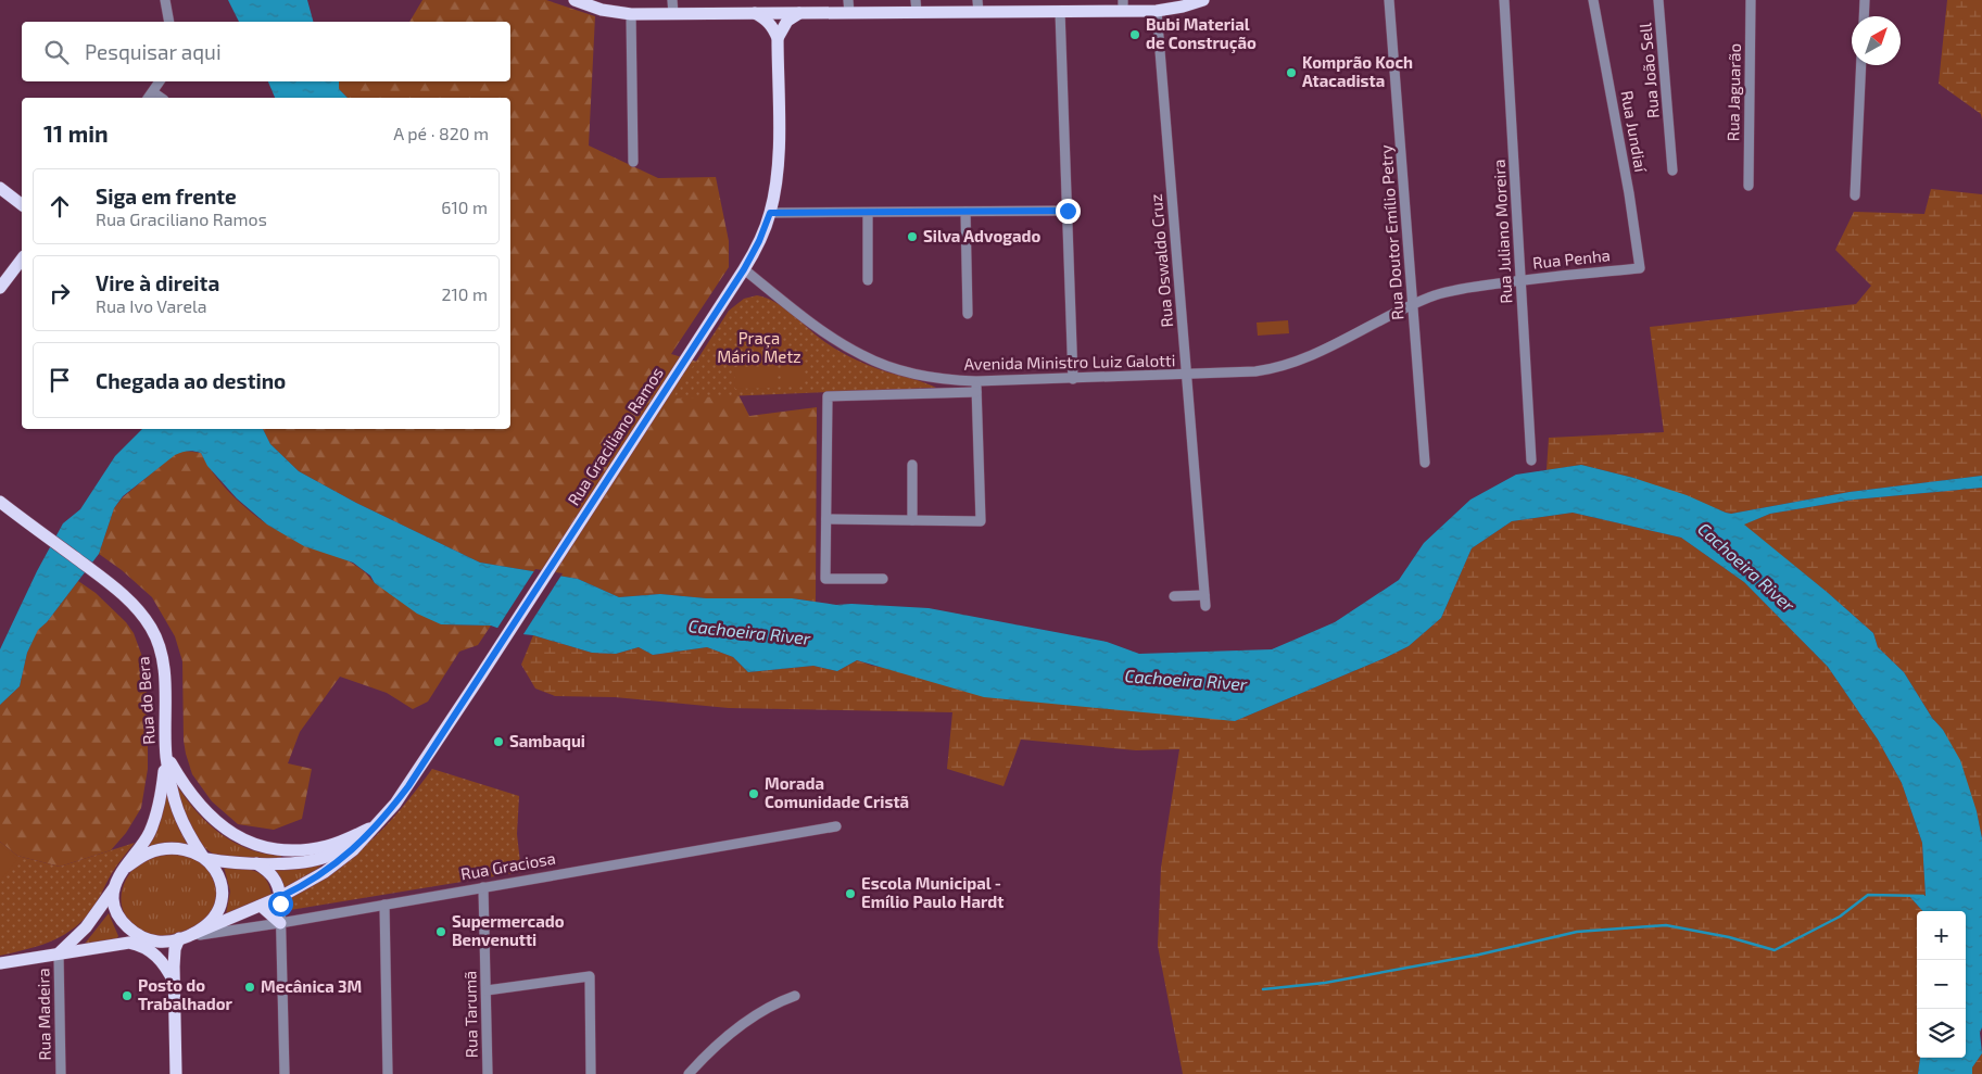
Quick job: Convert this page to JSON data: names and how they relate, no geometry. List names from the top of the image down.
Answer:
{
  "streets": {
    "main road": ["Rua Graciliano Ramos", "Rua do Bera"],
    "street": [
      "Rua João Sell",
      "Rua Jaguarão",
      "Rua Jundiaí",
      "Rua Juliano Moreira",
      "Rua Doutor Emílio Petry",
      "Rua Penha",
      "Rua Oswaldo Cruz",
      "Avenida Ministro Luiz Galotti",
      "Rua Graciosa",
      "Rua Madeira",
      "Rua Tarumã"
    ]
  },
  "crossings": [
    ["Rua Jundiaí", "Rua Penha"],
    ["Rua Juliano Moreira", "Rua Penha"],
    ["Rua Doutor Emílio Petry", "Rua Penha"],
    ["Rua Doutor Emílio Petry", "Avenida Ministro Luiz Galotti"],
    ["Rua Penha", "Avenida Ministro Luiz Galotti"],
    ["Rua Oswaldo Cruz", "Avenida Ministro Luiz Galotti"],
    ["Avenida Ministro Luiz Galotti", "Rua Graciliano Ramos"],
    ["Rua Graciliano Ramos", "Rua do Bera"],
    ["Rua Graciliano Ramos", "Rua Graciosa"],
    ["Rua do Bera", "Rua Graciosa"],
    ["Rua Graciosa", "Rua Tarumã"]
  ],
  "water": ["Cachoeira River"],
  "parks": ["Praça Mário Metz"],
  "places": [
    "Bubi Material de Construção",
    "Komprão Koch Atacadista",
    "Silva Advogado",
    "Sambaqui",
    "Morada Comunidade Cristã",
    "Escola Municipal - Emílio Paulo Hardt",
    "Supermercado Benvenutti",
    "Mecânica 3M",
    "Posto do Trabalhador"
  ],
  "north": "top right",
  "page": {
    "search": "Pesquisar aqui",
    "heading": ["11 min", "A pé · 820 m"],
    "list": [
      ["Siga em frente", "Rua Graciliano Ramos", "610 m"],
      ["Vire à direita", "Rua Ivo Varela", "210 m"],
      "Chegada ao destino"
    ],
    "map_buttons": ["+", "−"]
  }
}
